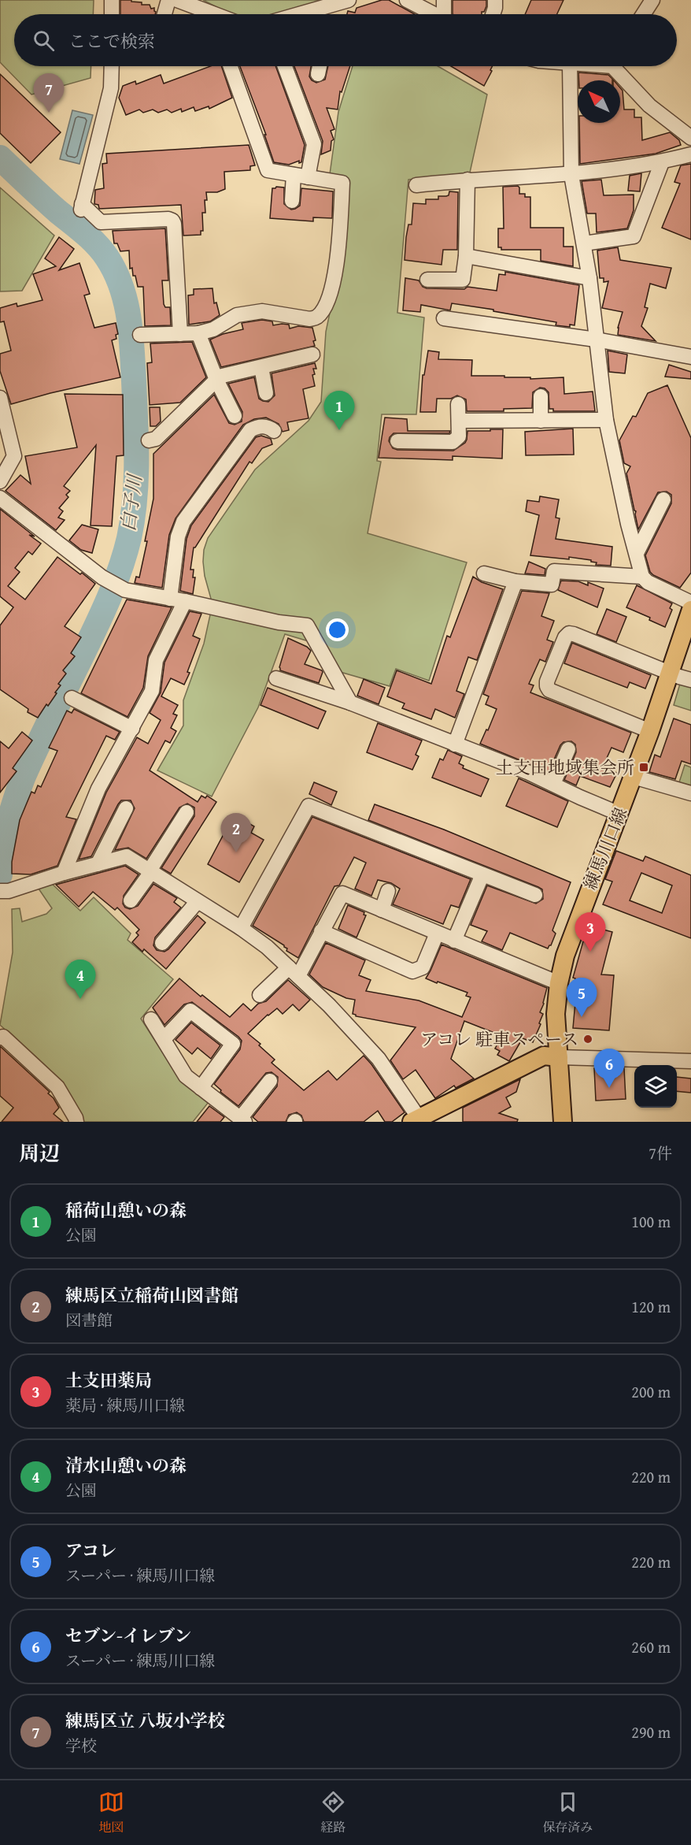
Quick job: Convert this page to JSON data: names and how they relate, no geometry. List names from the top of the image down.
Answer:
{
  "streets": {
    "main road": ["練馬川口線"]
  },
  "water": ["白子川"],
  "places": {
    "transit": ["土支田地域集会所"],
    "other": ["アコレ 駐車スペース"]
  },
  "north": "top left",
  "page": {
    "search": "ここで検索",
    "pins": [
      "7",
      "1",
      "2",
      "3",
      "4",
      "5",
      "6"
    ],
    "heading": ["周辺", "7件"],
    "list": [
      {
        "mark": "1",
        "name": "稲荷山憩いの森",
        "note": "公園",
        "value": "100 m"
      },
      {
        "mark": "2",
        "name": "練馬区立稲荷山図書館",
        "note": "図書館",
        "value": "120 m"
      },
      {
        "mark": "3",
        "name": "土支田薬局",
        "note": "薬局 · 練馬川口線",
        "value": "200 m"
      },
      {
        "mark": "4",
        "name": "清水山憩いの森",
        "note": "公園",
        "value": "220 m"
      },
      {
        "mark": "5",
        "name": "アコレ",
        "note": "スーパー · 練馬川口線",
        "value": "220 m"
      },
      {
        "mark": "6",
        "name": "セブン-イレブン",
        "note": "スーパー · 練馬川口線",
        "value": "260 m"
      },
      {
        "mark": "7",
        "name": "練馬区立 八坂小学校",
        "note": "学校",
        "value": "290 m"
      }
    ],
    "nav": ["地図", "経路", "保存済み"]
  }
}
